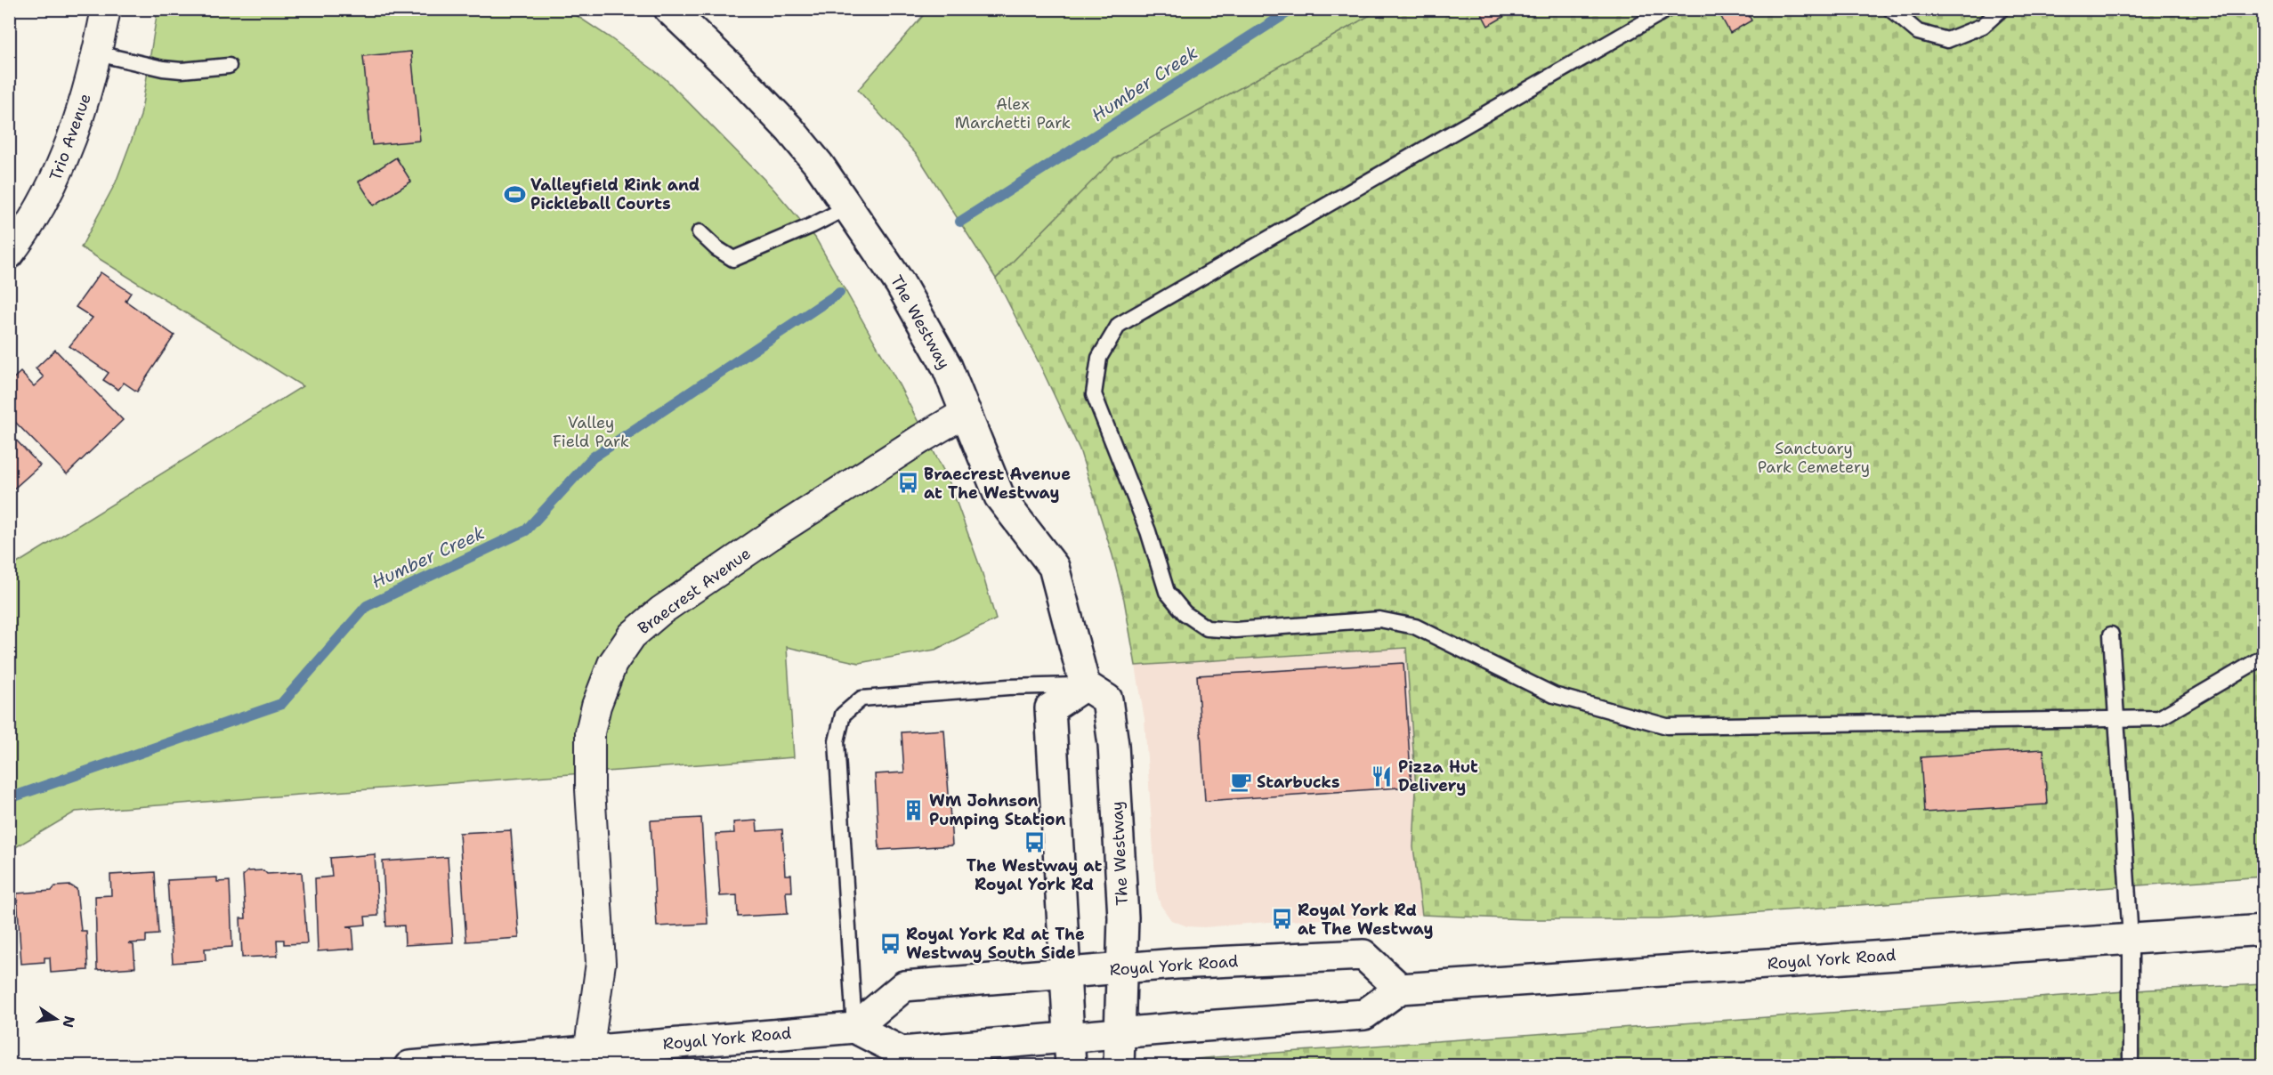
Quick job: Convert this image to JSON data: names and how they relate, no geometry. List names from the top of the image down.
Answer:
{
  "streets": {
    "main road": ["The Westway", "Royal York Road"],
    "street": ["Trio Avenue", "Braecrest Avenue"]
  },
  "crossings": [
    ["The Westway", "Braecrest Avenue"],
    ["The Westway", "Royal York Road"],
    ["Braecrest Avenue", "Royal York Road"]
  ],
  "water": ["Humber Creek"],
  "parks": ["Alex Marchetti Park", "Valley Field Park", "Sanctuary Park Cemetery"],
  "places": {
    "sports": ["Valleyfield Rink and Pickleball Courts"],
    "bus stop": [
      "Braecrest Avenue at The Westway",
      "The Westway at Royal York Rd",
      "Royal York Rd at The Westway",
      "Royal York Rd at The Westway South Side"
    ],
    "restaurant": ["Pizza Hut Delivery"],
    "cafe": ["Starbucks"],
    "building": ["WM Johnson Pumping Station"]
  },
  "north": "right"
}
